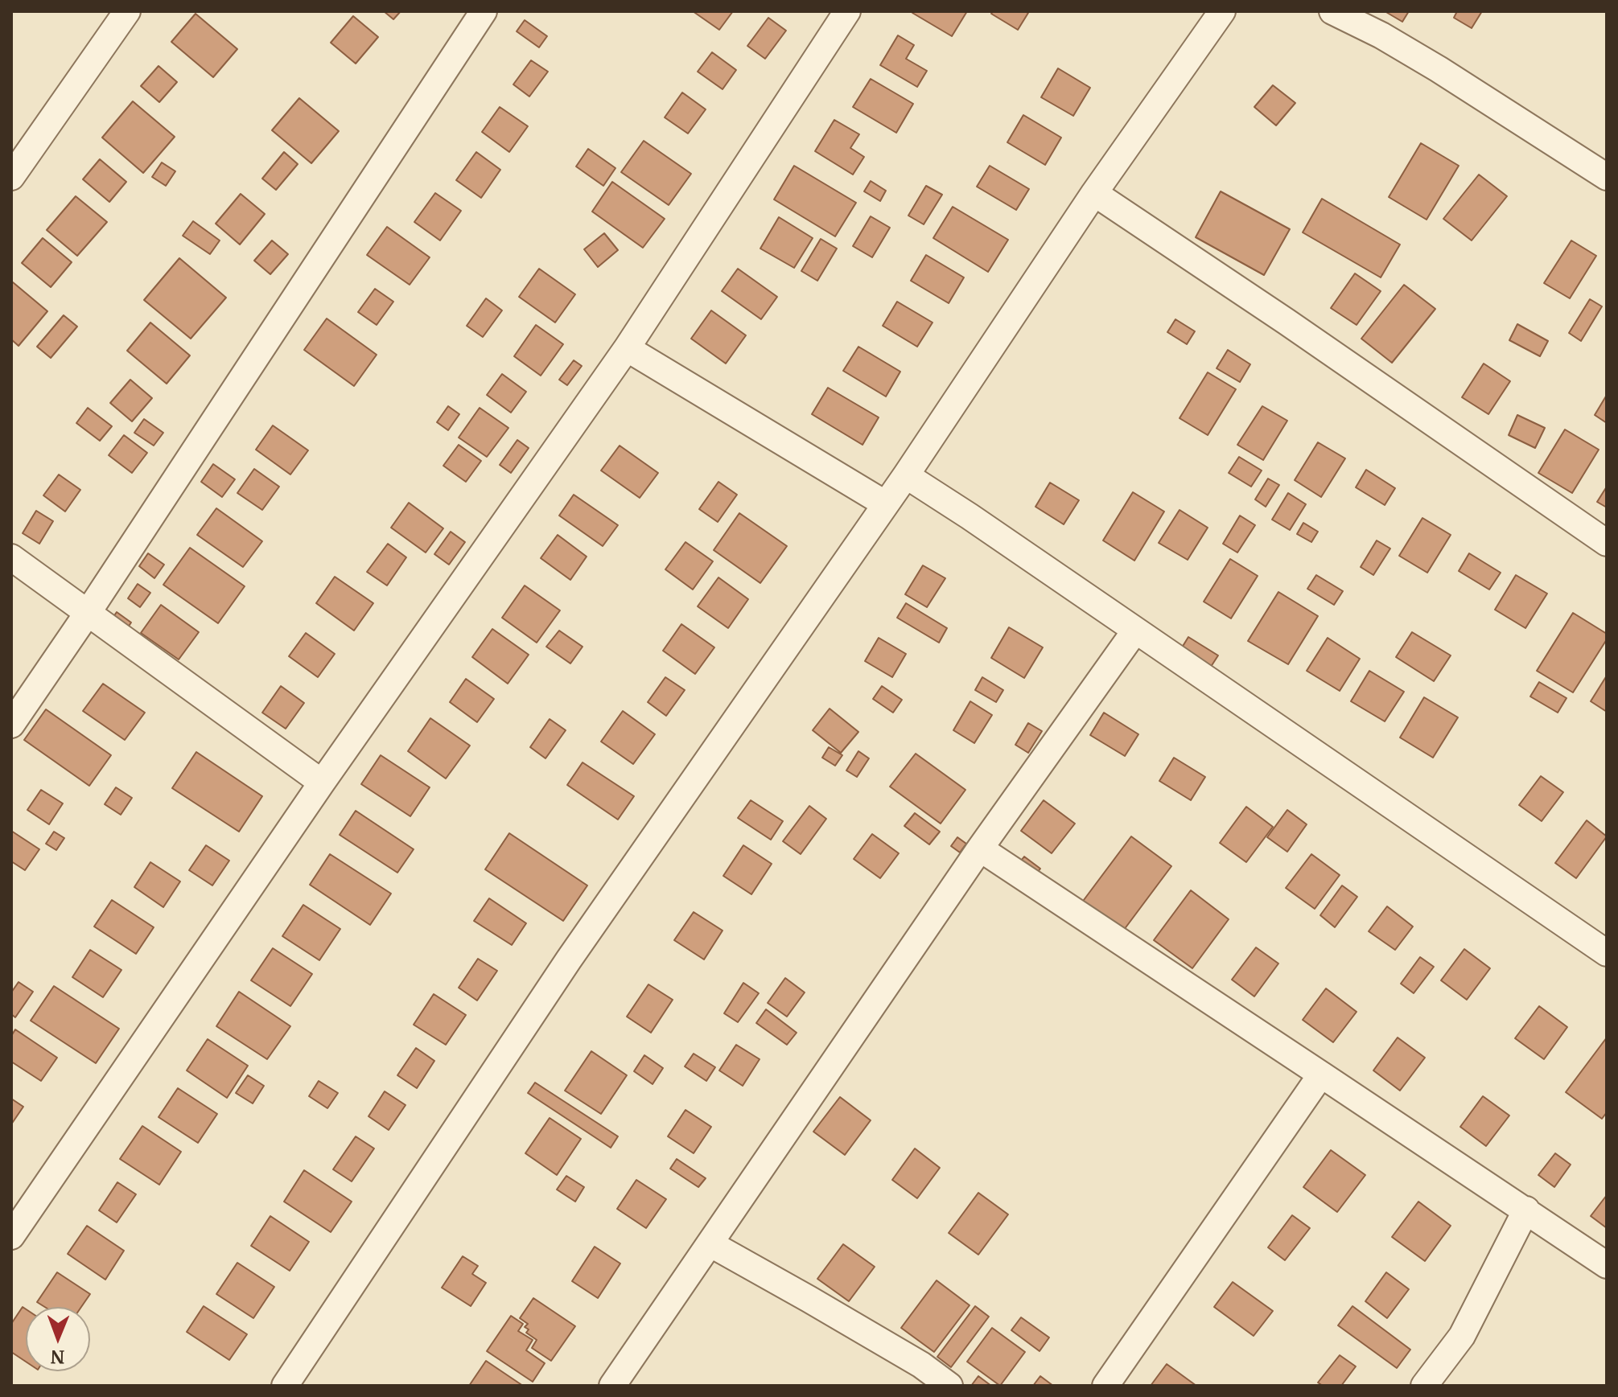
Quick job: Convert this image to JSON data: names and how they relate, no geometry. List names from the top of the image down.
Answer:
{
  "north": "bottom"
}
